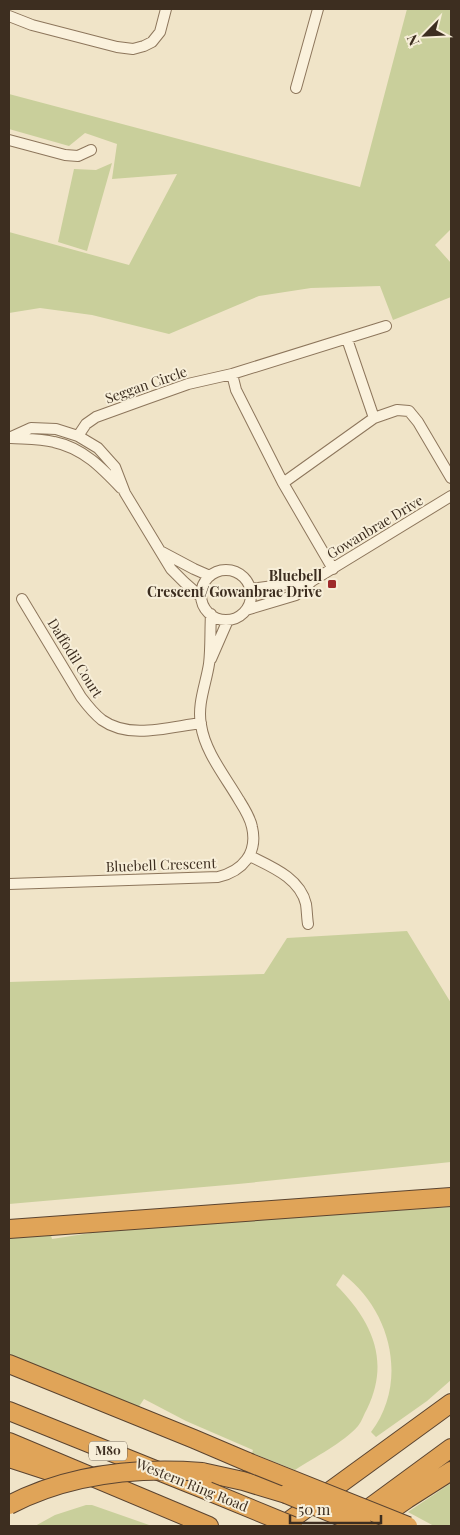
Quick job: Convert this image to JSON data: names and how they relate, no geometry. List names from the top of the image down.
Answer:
{
  "streets": {
    "highway": ["M80", "Western Ring Road"],
    "street": [
      "Seggan Circle",
      "Gowanbrae Drive",
      "Daffodil Court",
      "Bluebell Crescent"
    ]
  },
  "places": {
    "transit": ["Bluebell Crescent/Gowanbrae Drive"]
  },
  "scale_bar": "50 m",
  "north": "bottom left"
}
